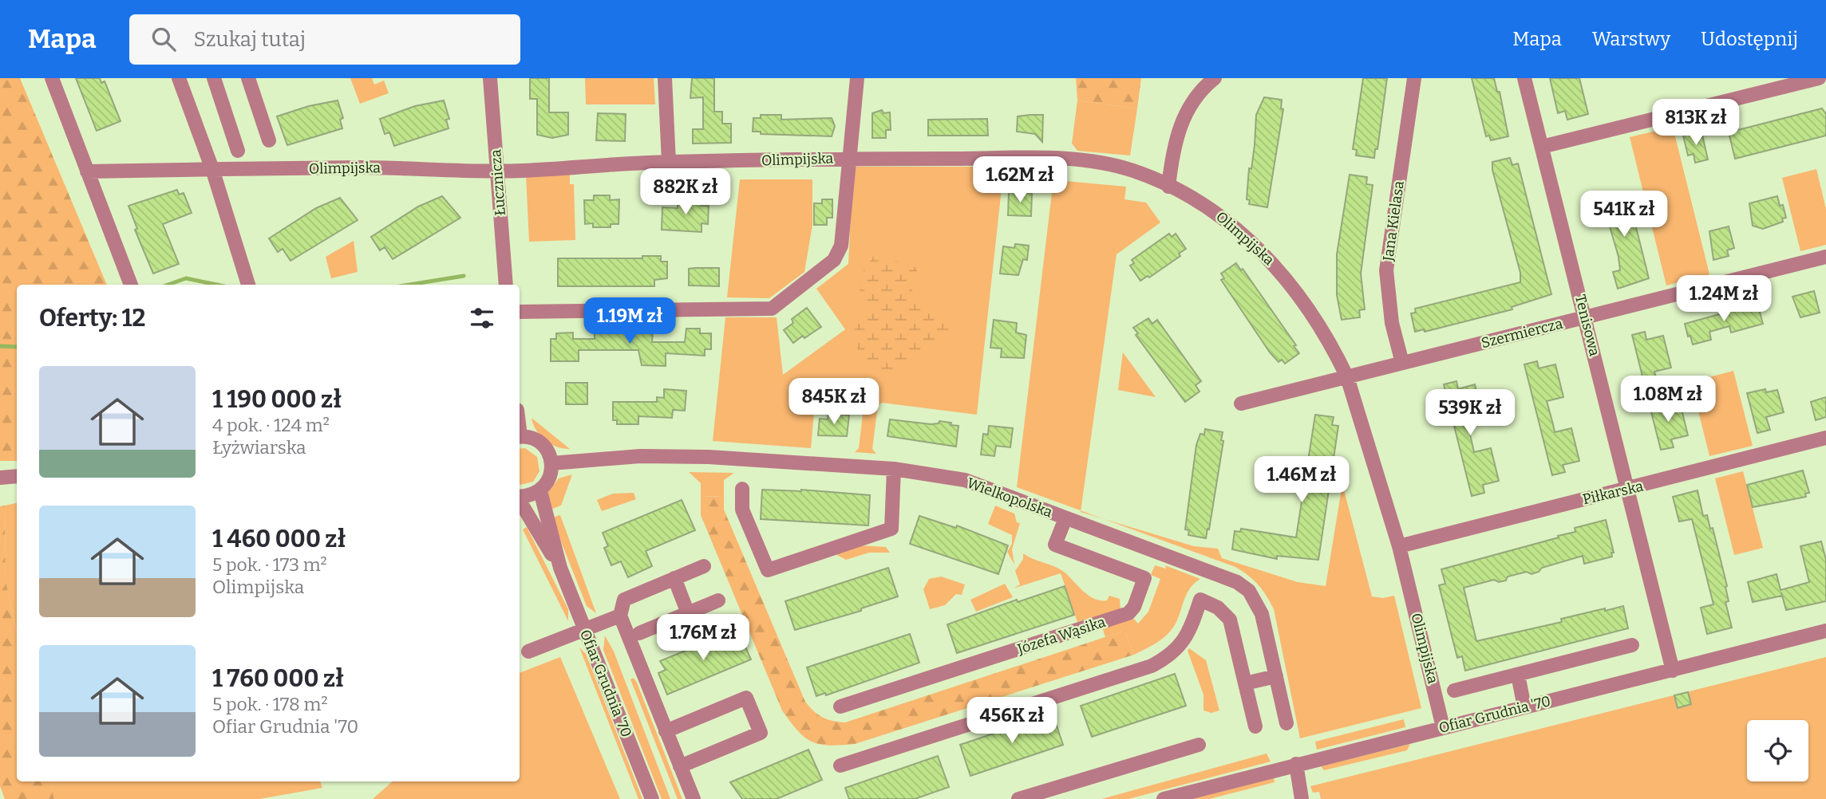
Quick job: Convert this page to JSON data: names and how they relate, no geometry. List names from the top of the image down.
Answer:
{
  "streets": {
    "street": [
      "Olimpijska",
      "Łucznicza",
      "Jana Kielasa",
      "Tenisowa",
      "Szermiercza",
      "Piłkarska",
      "Wielkopolska",
      "Józefa Wąsika",
      "Ofiar Grudnia '70"
    ]
  },
  "crossings": [
    ["Olimpijska", "Łucznicza"],
    ["Olimpijska", "Szermiercza"],
    ["Olimpijska", "Piłkarska"],
    ["Olimpijska", "Ofiar Grudnia '70"],
    ["Jana Kielasa", "Szermiercza"],
    ["Tenisowa", "Szermiercza"],
    ["Tenisowa", "Piłkarska"],
    ["Tenisowa", "Ofiar Grudnia '70"],
    ["Wielkopolska", "Józefa Wąsika"]
  ],
  "page": {
    "header": "Mapa",
    "search": "Szukaj tutaj",
    "nav": ["Mapa", "Warstwy", "Udostępnij"],
    "price": [
      "813K zł",
      "1.62M zł",
      "882K zł",
      "541K zł",
      "1.24M zł",
      "1.19M zł",
      "1.08M zł",
      "845K zł",
      "539K zł",
      "1.46M zł",
      "1.76M zł",
      "456K zł"
    ],
    "heading": "Oferty: 12",
    "list": [
      {
        "name": "1 190 000 zł",
        "note": "4 pok. · 124 m² · Łyżwiarska"
      },
      {
        "name": "1 460 000 zł",
        "note": "5 pok. · 173 m² · Olimpijska"
      },
      {
        "name": "1 760 000 zł",
        "note": "5 pok. · 178 m² · Ofiar Grudnia '70"
      }
    ]
  }
}
